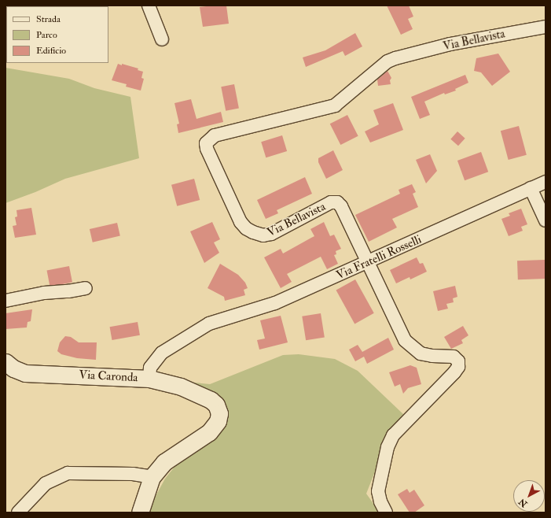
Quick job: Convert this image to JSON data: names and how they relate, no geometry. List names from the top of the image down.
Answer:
{
  "streets": {
    "street": ["Via Bellavista", "Via Fratelli Rosselli", "Via Caronda"]
  },
  "crossings": [
    ["Via Bellavista", "Via Fratelli Rosselli"],
    ["Via Fratelli Rosselli", "Via Caronda"]
  ],
  "legend": ["Strada", "Parco", "Edificio"],
  "north": "bottom left"
}
